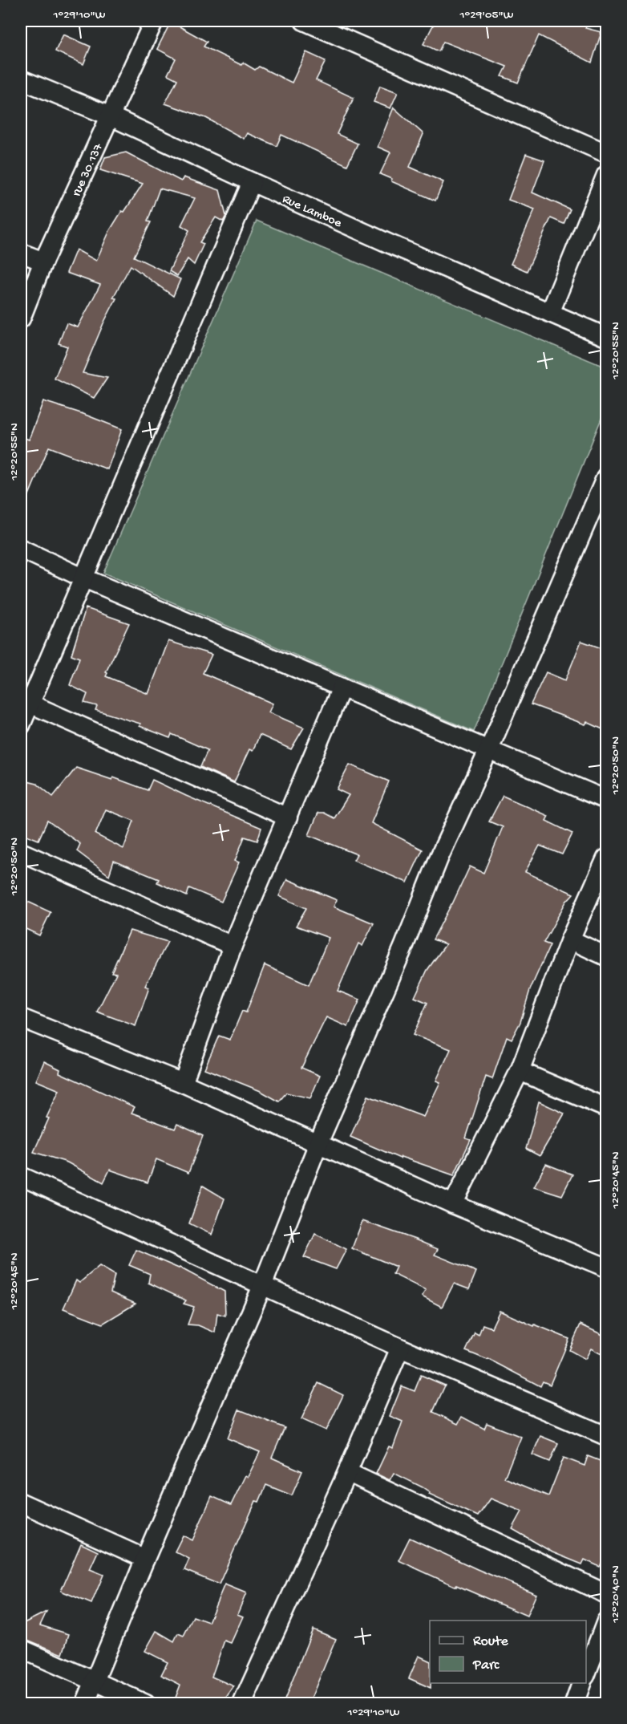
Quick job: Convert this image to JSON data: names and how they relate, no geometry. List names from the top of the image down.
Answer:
{
  "streets": {
    "street": ["rue 30.137", "Rue Lamboe"]
  },
  "crossings": [
    ["rue 30.137", "Rue Lamboe"]
  ],
  "legend": ["Route", "Parc"],
  "coordinates": [
    "1°29'10\"W",
    "1°29'05\"W",
    "12°20'55\"N",
    "12°20'50\"N",
    "12°20'45\"N",
    "12°20'40\"N"
  ]
}
